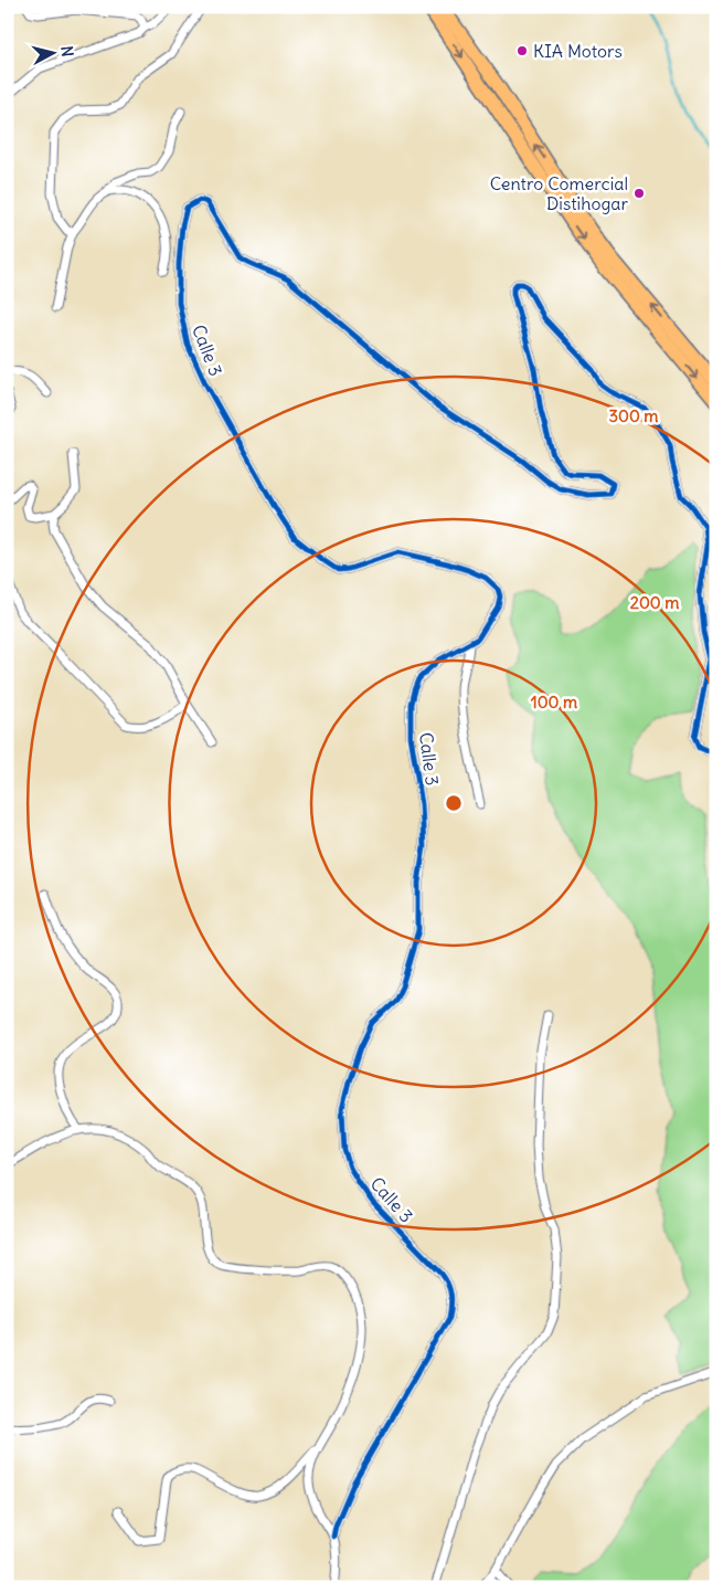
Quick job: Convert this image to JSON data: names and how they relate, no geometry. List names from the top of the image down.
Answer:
{
  "streets": {
    "street": ["Calle 3"]
  },
  "places": ["KIA Motors", "Centro Comercial Distihogar"],
  "north": "right",
  "rings": ["300 m", "200 m", "100 m"]
}
